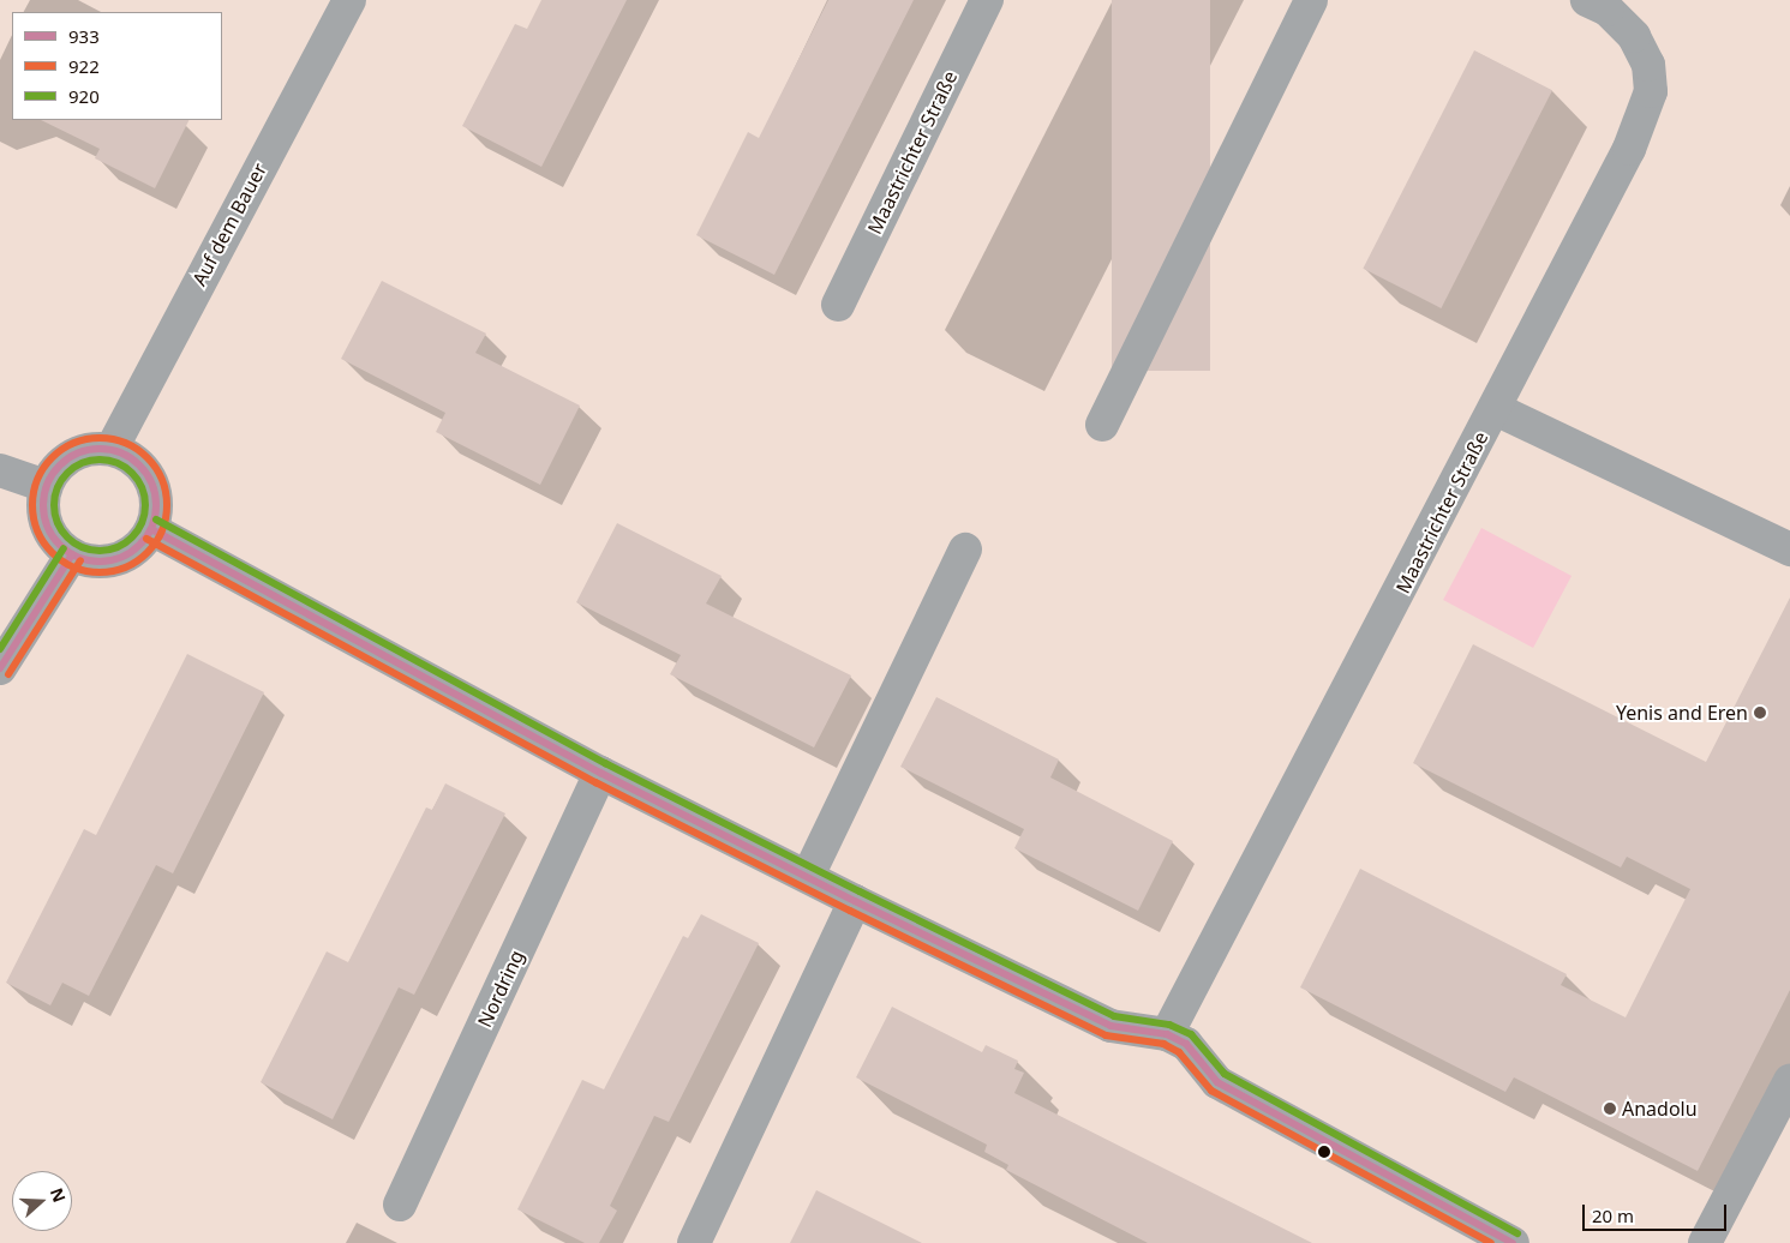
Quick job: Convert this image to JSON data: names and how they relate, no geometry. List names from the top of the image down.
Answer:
{
  "streets": {
    "street": ["Maastrichter Straße", "Auf dem Bauer", "Nordring"]
  },
  "places": ["Yenis and Eren", "Anadolu"],
  "lines": ["transit line 922", "transit line 933", "transit line 920"],
  "legend": ["933", "922", "920"],
  "scale_bar": "20 m",
  "north": "right"
}
